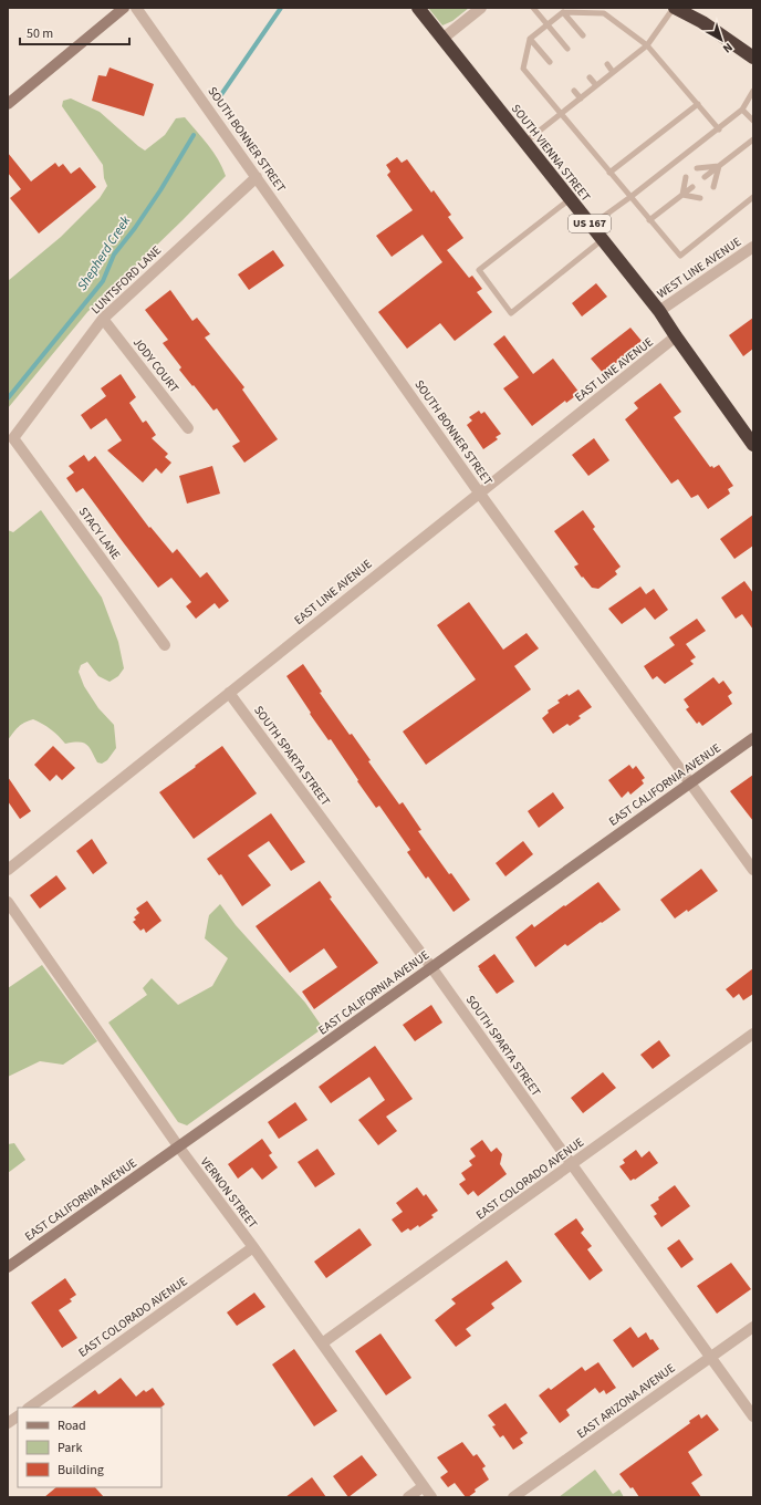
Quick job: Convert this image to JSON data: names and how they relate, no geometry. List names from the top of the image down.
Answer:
{
  "streets": {
    "highway": ["SOUTH VIENNA STREET", "US 167"],
    "main road": ["EAST CALIFORNIA AVENUE"],
    "street": [
      "SOUTH BONNER STREET",
      "WEST LINE AVENUE",
      "LUNTSFORD LANE",
      "JODY COURT",
      "EAST LINE AVENUE",
      "STACY LANE",
      "SOUTH SPARTA STREET",
      "EAST COLORADO AVENUE",
      "VERNON STREET",
      "EAST ARIZONA AVENUE"
    ]
  },
  "crossings": [
    ["SOUTH BONNER STREET", "LUNTSFORD LANE"],
    ["SOUTH BONNER STREET", "EAST LINE AVENUE"],
    ["SOUTH BONNER STREET", "EAST CALIFORNIA AVENUE"],
    ["SOUTH VIENNA STREET", "WEST LINE AVENUE"],
    ["SOUTH VIENNA STREET", "EAST LINE AVENUE"],
    ["LUNTSFORD LANE", "JODY COURT"],
    ["LUNTSFORD LANE", "STACY LANE"],
    ["EAST LINE AVENUE", "SOUTH SPARTA STREET"],
    ["SOUTH SPARTA STREET", "EAST CALIFORNIA AVENUE"],
    ["SOUTH SPARTA STREET", "EAST COLORADO AVENUE"],
    ["SOUTH SPARTA STREET", "EAST ARIZONA AVENUE"],
    ["EAST CALIFORNIA AVENUE", "VERNON STREET"],
    ["EAST COLORADO AVENUE", "VERNON STREET"]
  ],
  "water": ["Shepherd Creek"],
  "legend": ["Road", "Park", "Building"],
  "scale_bar": "50 m",
  "north": "bottom right"
}
